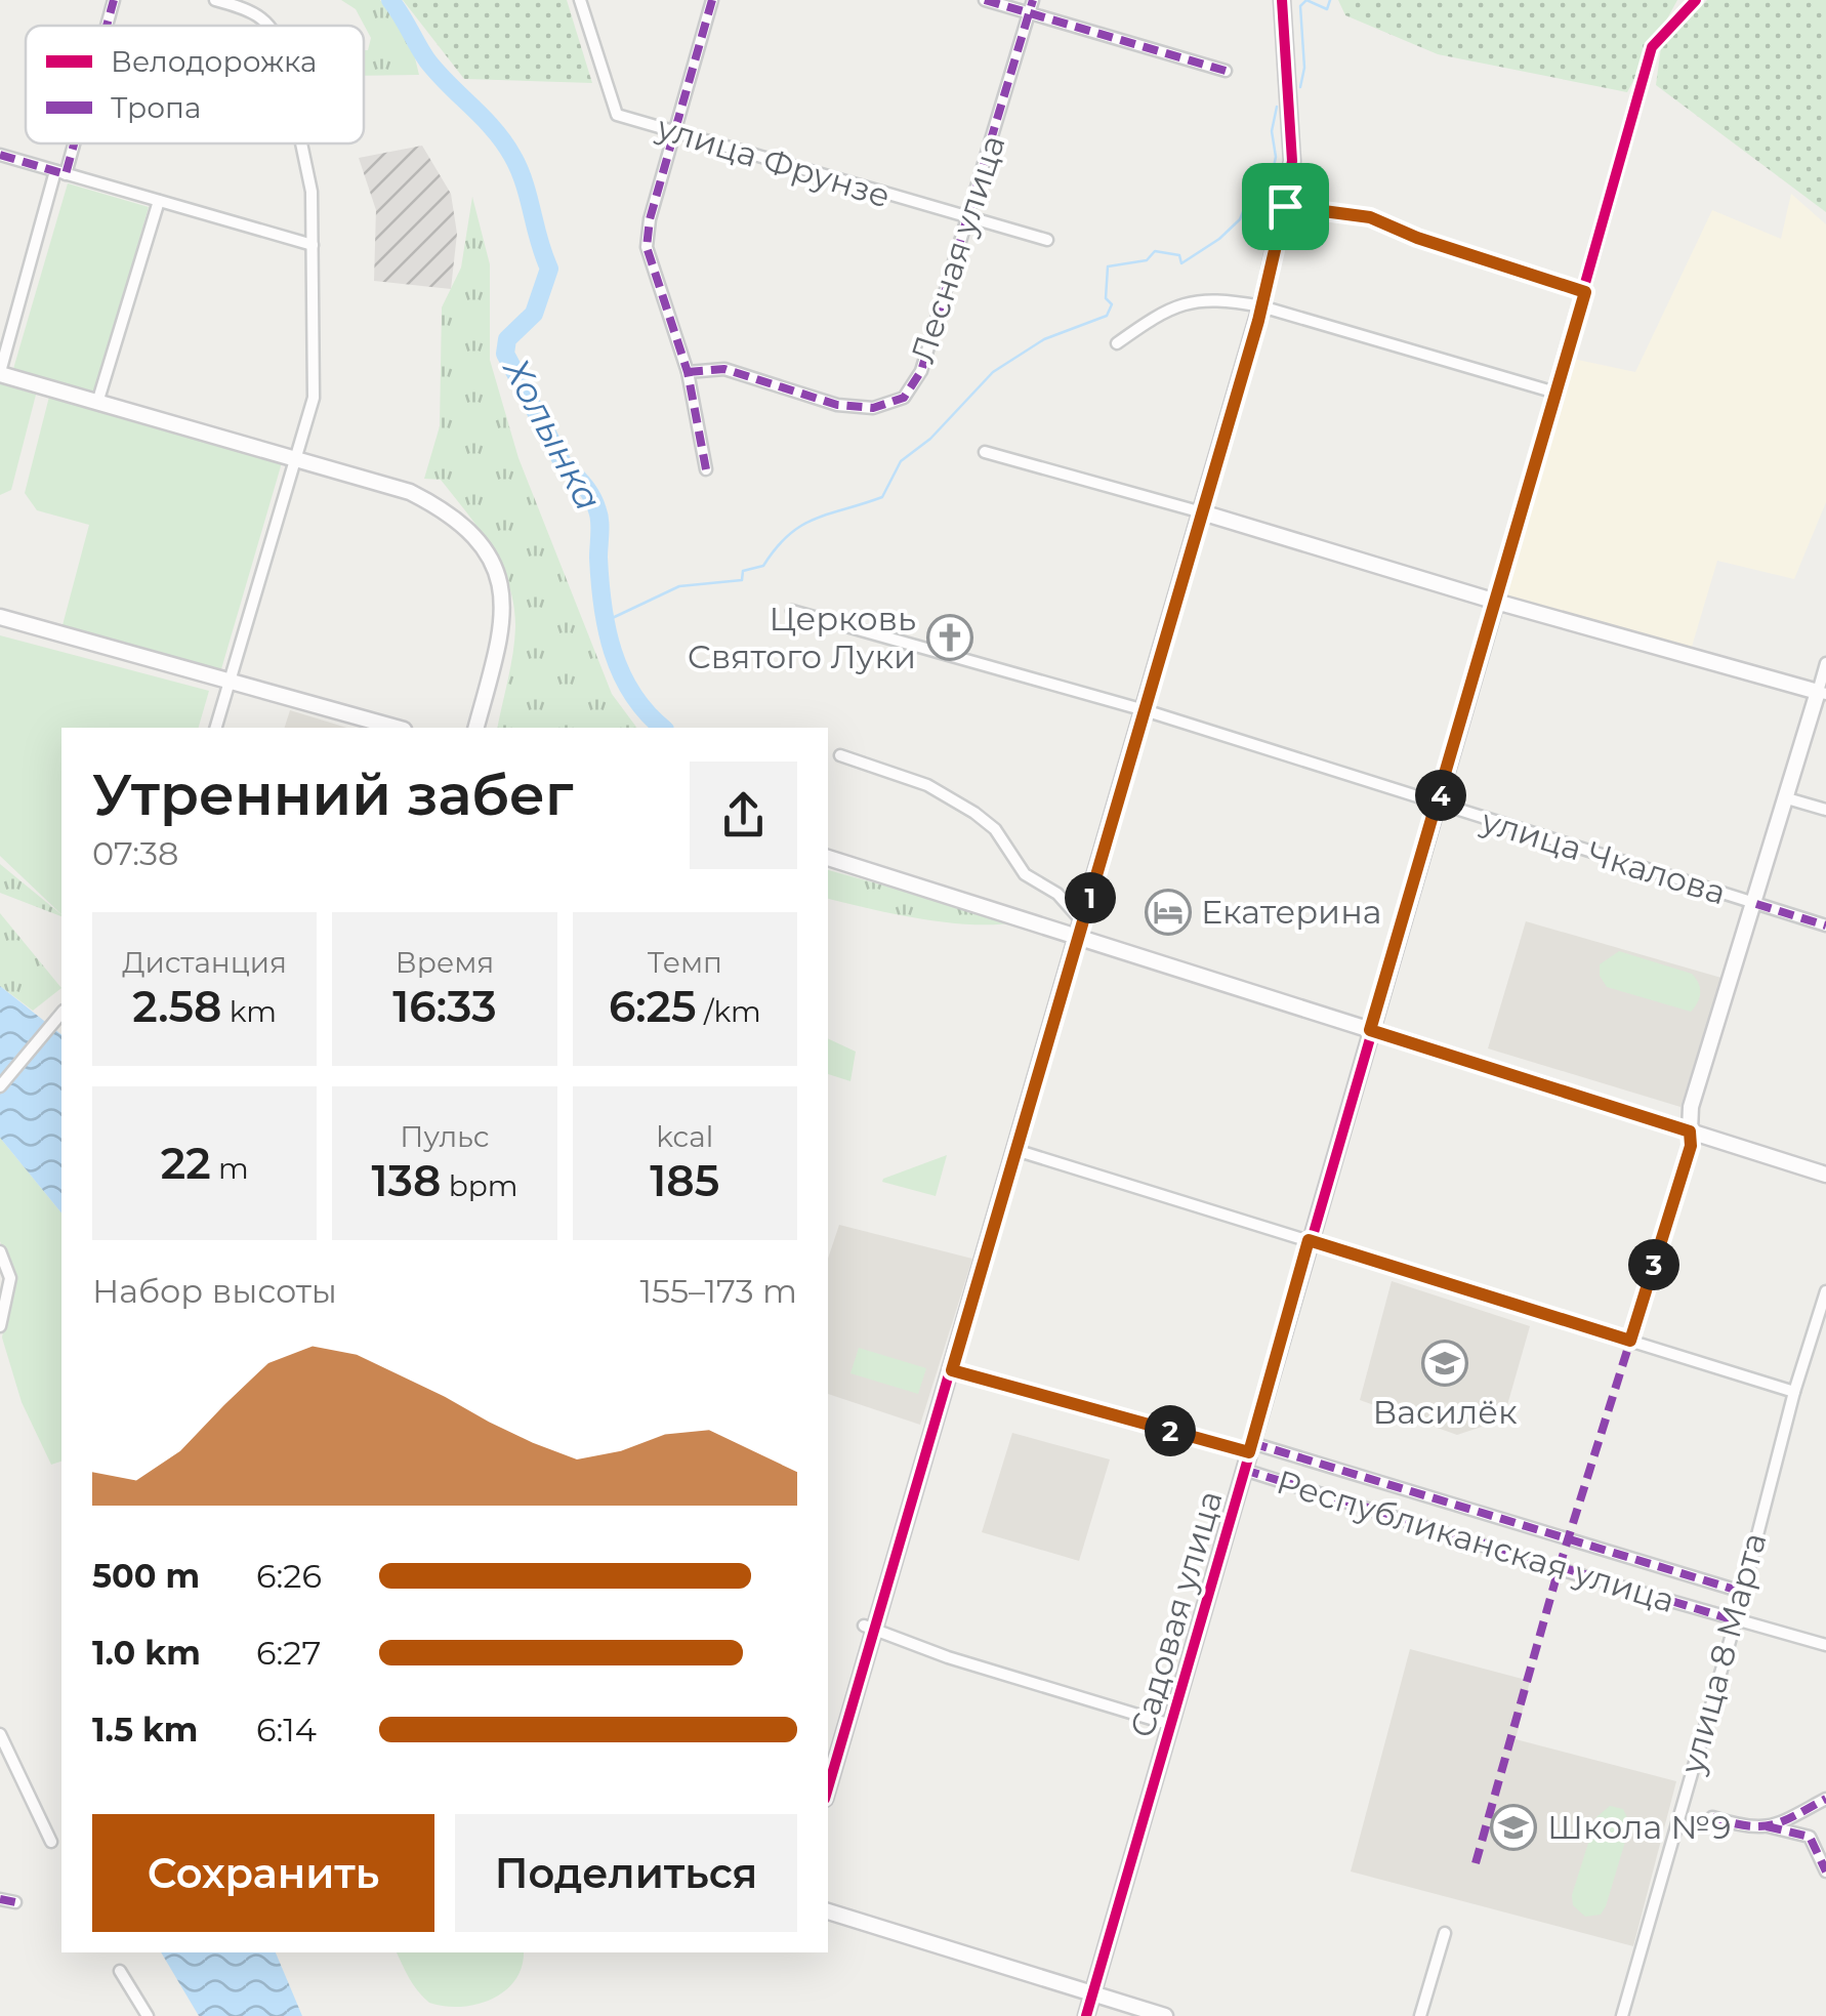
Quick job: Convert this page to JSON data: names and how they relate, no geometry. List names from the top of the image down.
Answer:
{
  "streets": {
    "street": [
      "улица Фрунзе",
      "Лесная улица",
      "улица Чкалова",
      "Республиканская улица",
      "Садовая улица",
      "улица 8 Марта"
    ]
  },
  "crossings": [
    ["улица Фрунзе", "Лесная улица"],
    ["улица Чкалова", "Садовая улица"],
    ["Республиканская улица", "Садовая улица"],
    ["Республиканская улица", "улица 8 Марта"]
  ],
  "water": ["Холынка"],
  "places": {
    "church": ["Церковь Святого Луки"],
    "hotel": ["Екатерина"],
    "school or university": ["Василёк", "Школа №9"]
  },
  "legend": ["Велодорожка", "Тропа"],
  "page": {
    "heading": ["Утренний забег", "07:38"],
    "pins": [
      "4",
      "1",
      "3",
      "2"
    ],
    "stats": [
      ["Дистанция", "2.58 km"],
      ["Время", "16:33"],
      ["Темп", "6:25 /km"],
      ["22 m"],
      ["Пульс", "138 bpm"],
      ["kcal", "185"]
    ],
    "chart": ["Набор высоты", "155–173 m"],
    "list": [
      {
        "name": "500 m",
        "note": "6:26"
      },
      {
        "name": "1.0 km",
        "note": "6:27"
      },
      {
        "name": "1.5 km",
        "note": "6:14"
      }
    ],
    "buttons": ["Сохранить", "Поделиться"]
  }
}
